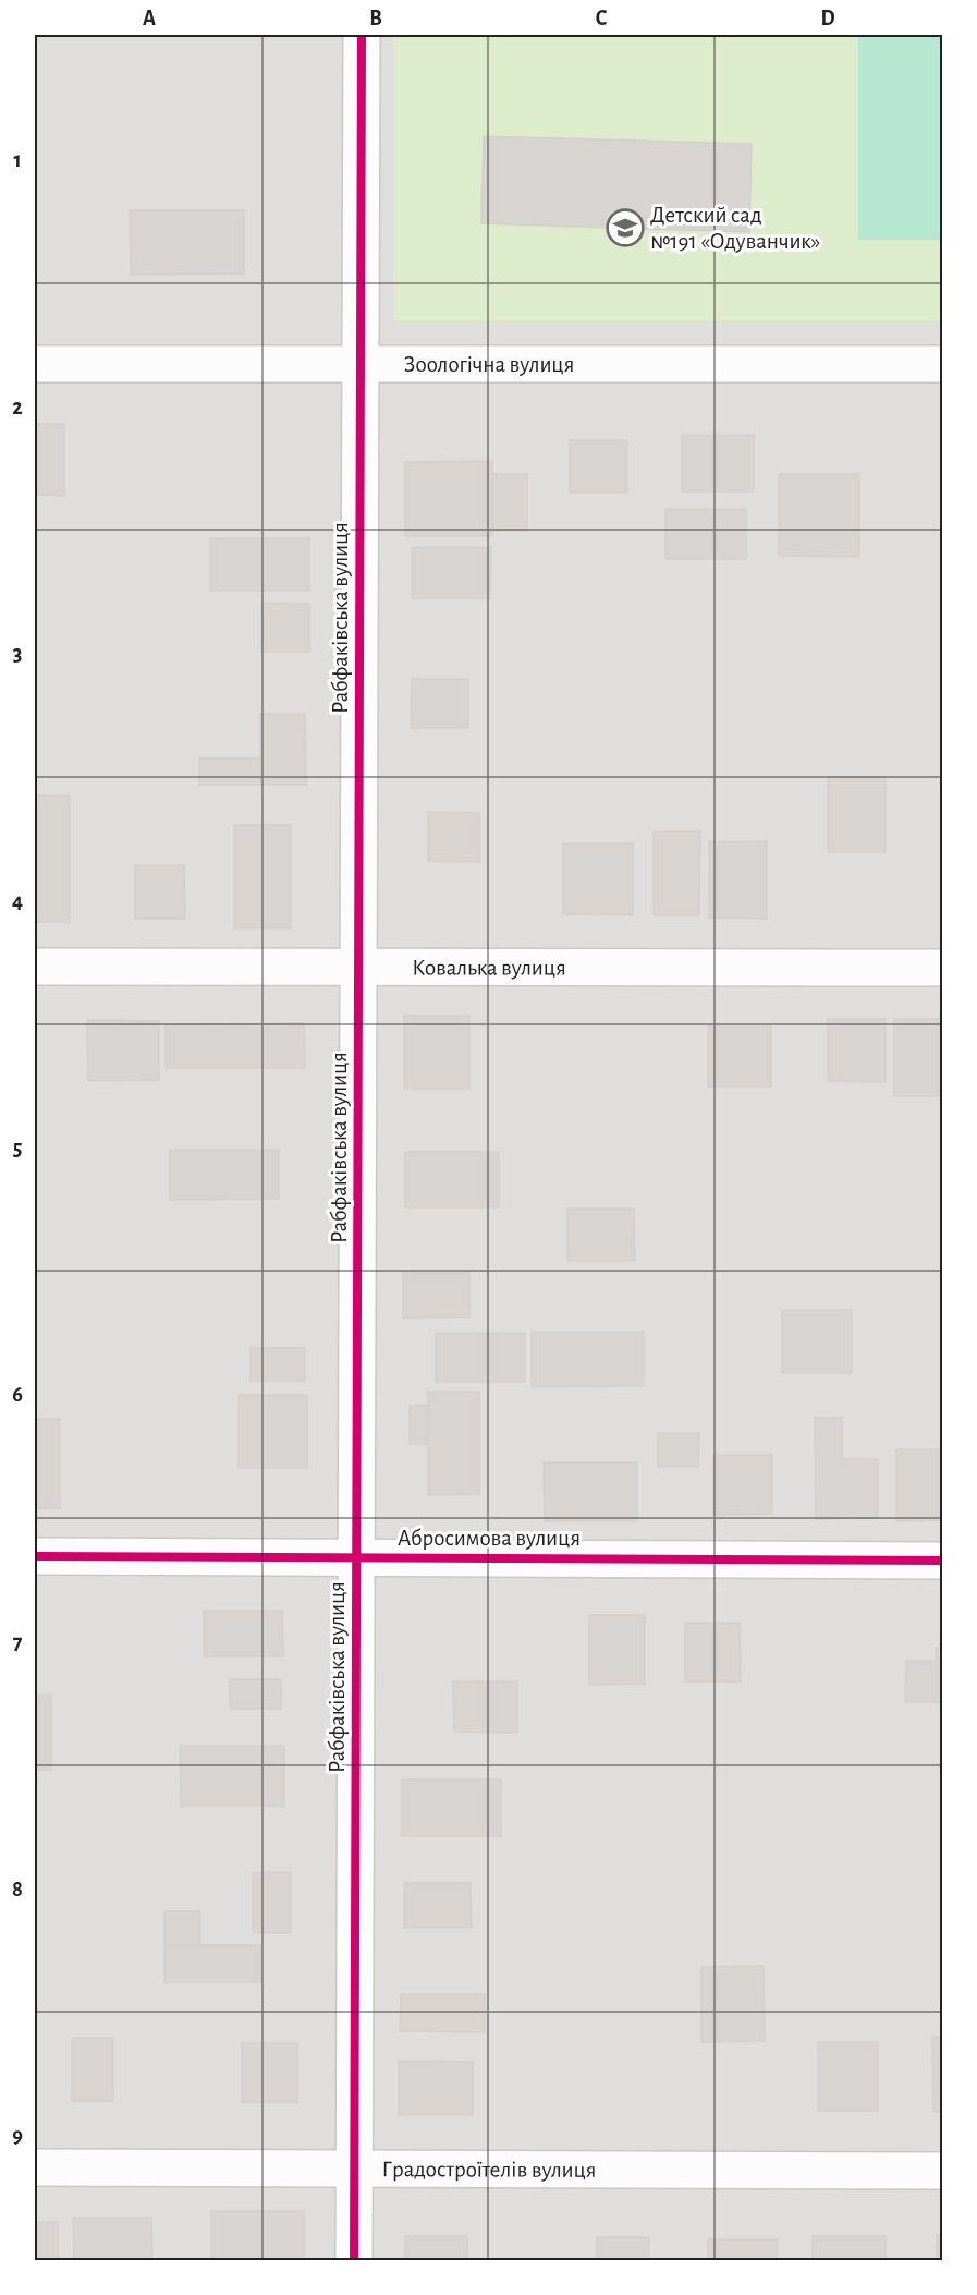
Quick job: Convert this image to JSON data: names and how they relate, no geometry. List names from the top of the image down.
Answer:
{
  "streets": {
    "street": [
      "Зоологічна вулиця",
      "Рабфаківська вулиця",
      "Ковалька вулиця",
      "Абросимова вулиця",
      "Градостроїтелiв вулиця"
    ]
  },
  "crossings": [
    ["Зоологічна вулиця", "Рабфаківська вулиця"],
    ["Рабфаківська вулиця", "Ковалька вулиця"],
    ["Рабфаківська вулиця", "Абросимова вулиця"],
    ["Рабфаківська вулиця", "Градостроїтелiв вулиця"]
  ],
  "places": {
    "school or university": ["Детский сад №191 «Одуванчик»"]
  },
  "grid": {
    "columns": [
      "A",
      "B",
      "C",
      "D"
    ],
    "rows": [
      "1",
      "2",
      "3",
      "4",
      "5",
      "6",
      "7",
      "8",
      "9"
    ]
  }
}
